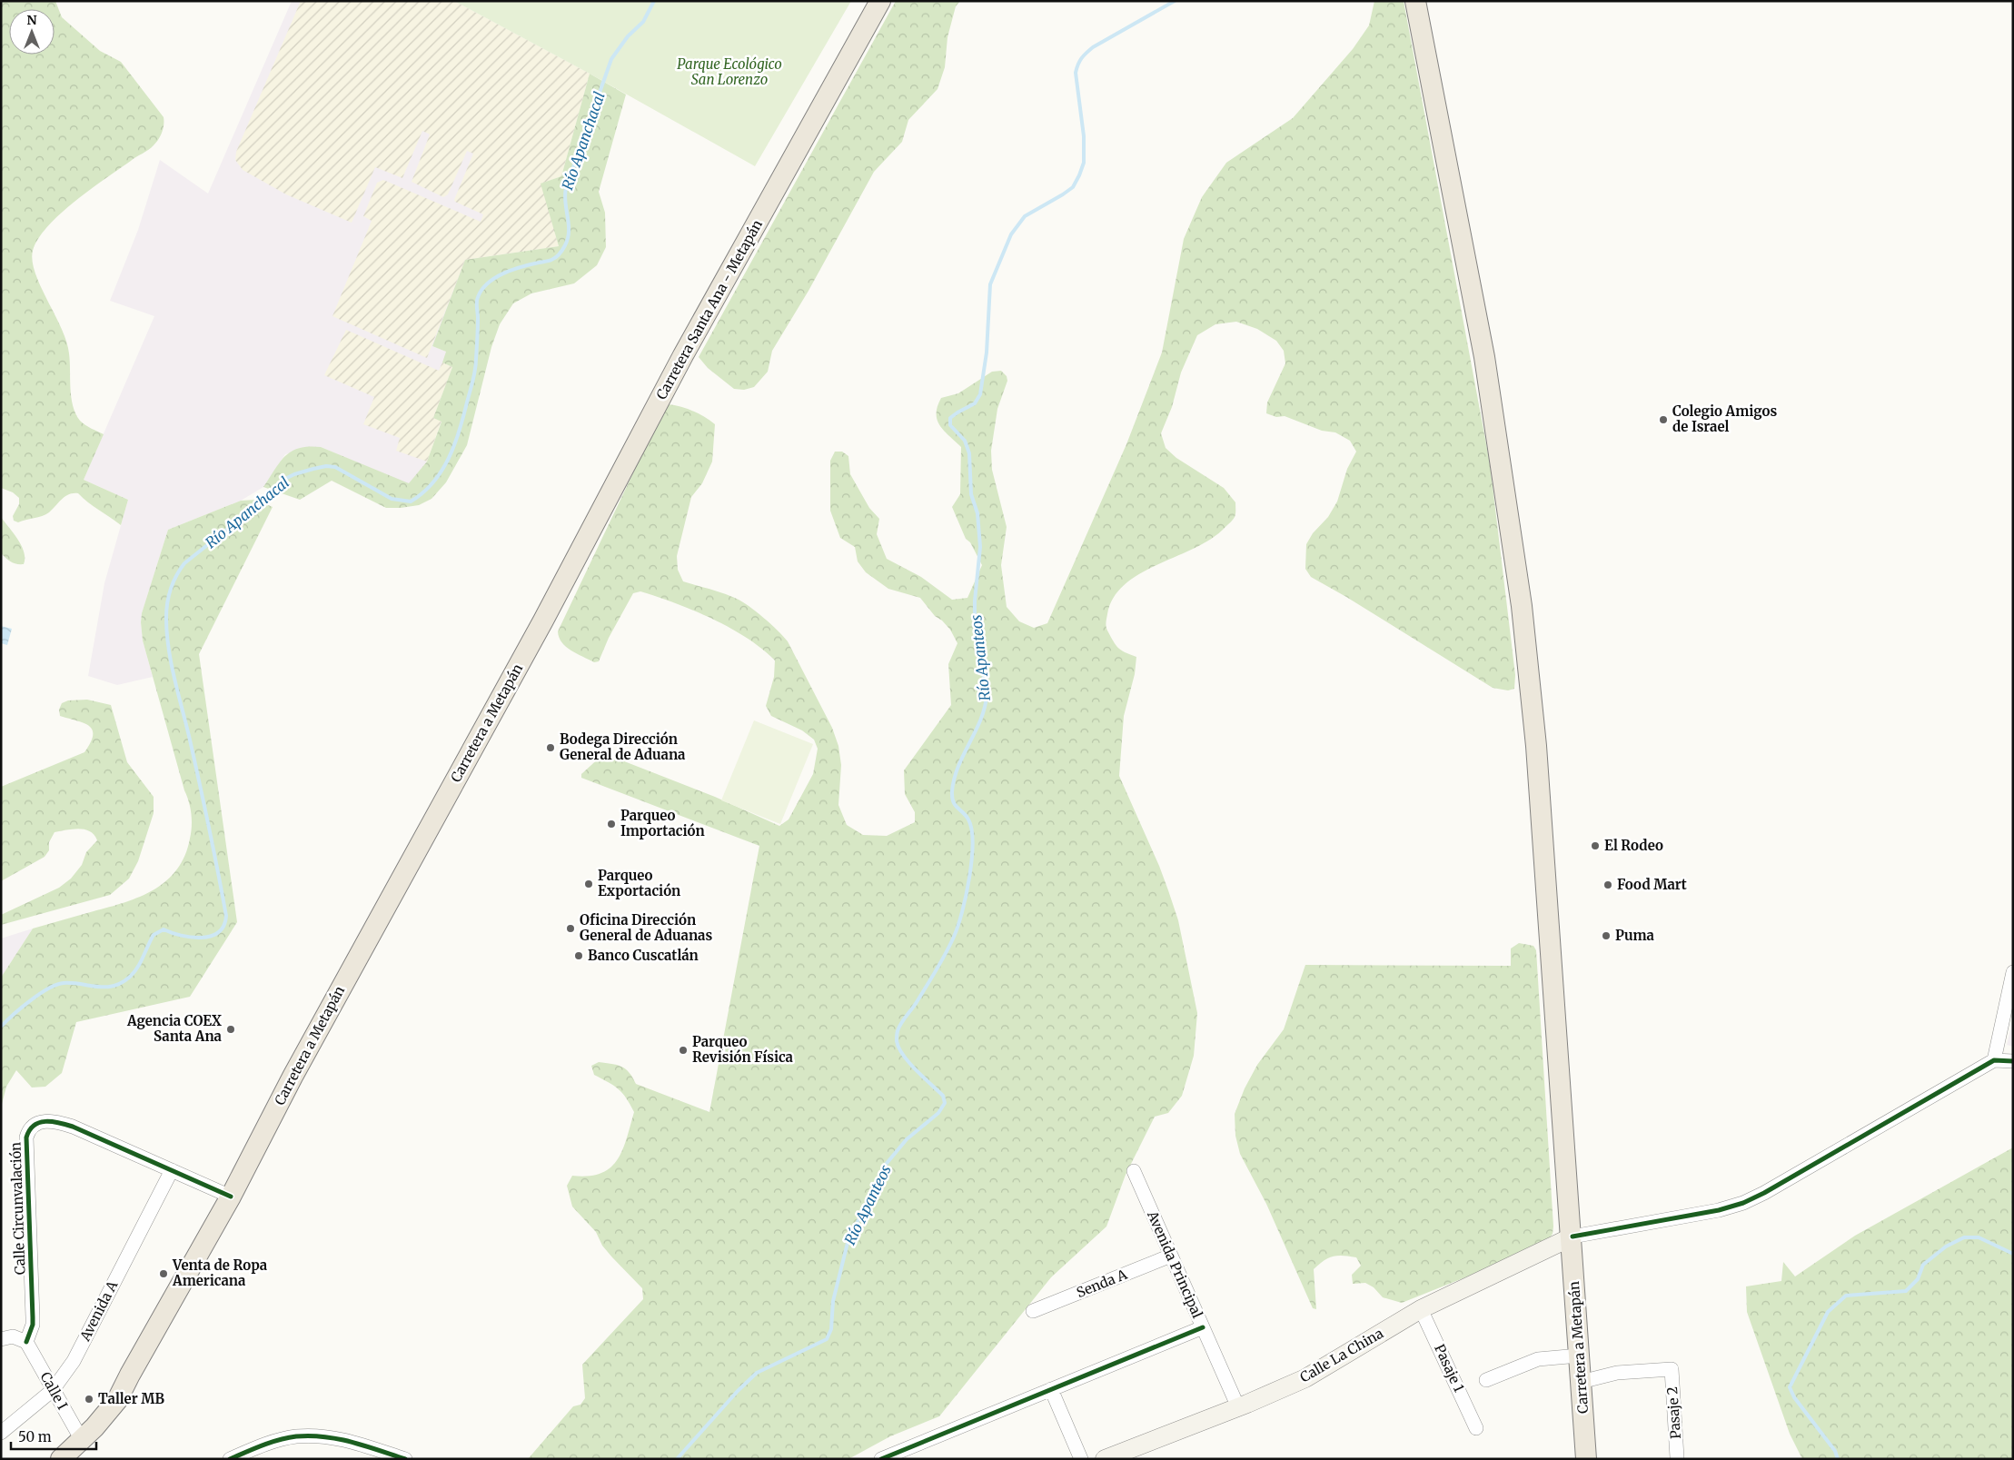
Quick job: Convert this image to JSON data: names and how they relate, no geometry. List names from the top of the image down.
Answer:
{
  "streets": {
    "main road": ["Carretera Santa Ana - Metapán", "Carretera a Metapán", "Calle La China"],
    "street": [
      "Calle Circunvalación",
      "Avenida Principal",
      "Senda A",
      "Avenida A",
      "Pasaje 1",
      "Calle I",
      "Pasaje 2"
    ]
  },
  "crossings": [
    ["Carretera Santa Ana - Metapán", "Carretera a Metapán"],
    ["Carretera a Metapán", "Calle Circunvalación"],
    ["Carretera a Metapán", "Calle La China"],
    ["Carretera a Metapán", "Calle I"],
    ["Carretera a Metapán", "Pasaje 2"],
    ["Calle Circunvalación", "Avenida A"],
    ["Calle Circunvalación", "Calle I"],
    ["Avenida Principal", "Senda A"],
    ["Avenida Principal", "Calle La China"],
    ["Avenida A", "Calle I"],
    ["Calle La China", "Pasaje 1"]
  ],
  "water": ["Río Apanchacal", "Río Apanteos"],
  "parks": ["Parque Ecológico San Lorenzo"],
  "places": [
    "Colegio Amigos de Israel",
    "Bodega Dirección General de Aduana",
    "Parqueo Importación",
    "El Rodeo",
    "Parqueo Exportación",
    "Food Mart",
    "Oficina Dirección General de Aduanas",
    "Puma",
    "Banco Cuscatlán",
    "Agencia COEX Santa Ana",
    "Parqueo Revisión Física",
    "Venta de Ropa Americana",
    "Taller MB"
  ],
  "scale_bar": "50 m",
  "north": "top"
}
